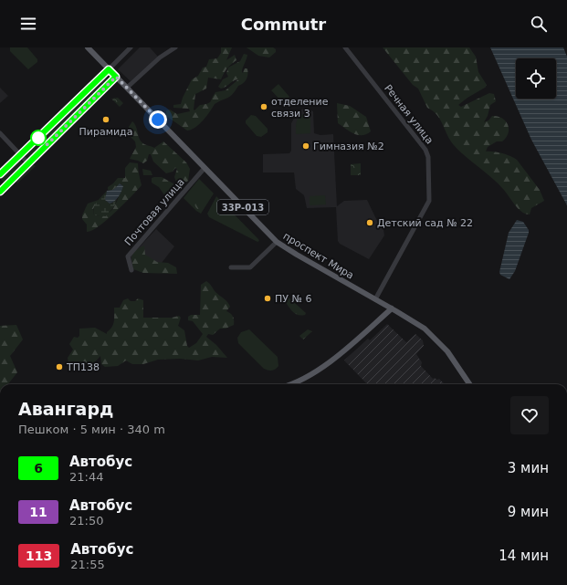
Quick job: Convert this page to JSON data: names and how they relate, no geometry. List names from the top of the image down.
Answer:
{
  "streets": {
    "main road": ["33Р-013", "проспект Мира"],
    "street": ["Речная улица", "Почтовая улица"]
  },
  "crossings": [
    ["Речная улица", "проспект Мира"],
    ["Почтовая улица", "проспект Мира"]
  ],
  "places": [
    "отделение связи 3",
    "Пирамида",
    "Гимназия №2",
    "Детский сад № 22",
    "ПУ № 6",
    "ТП138"
  ],
  "lines": ["bus line 6"],
  "page": {
    "header": "Commutr",
    "heading": ["Авангард", "Пешком · 5 мин · 340 m"],
    "list": [
      {
        "mark": "6",
        "name": "Автобус",
        "note": "21:44",
        "value": "3 мин"
      },
      {
        "mark": "11",
        "name": "Автобус",
        "note": "21:50",
        "value": "9 мин"
      },
      {
        "mark": "113",
        "name": "Автобус",
        "note": "21:55",
        "value": "14 мин"
      }
    ]
  }
}
